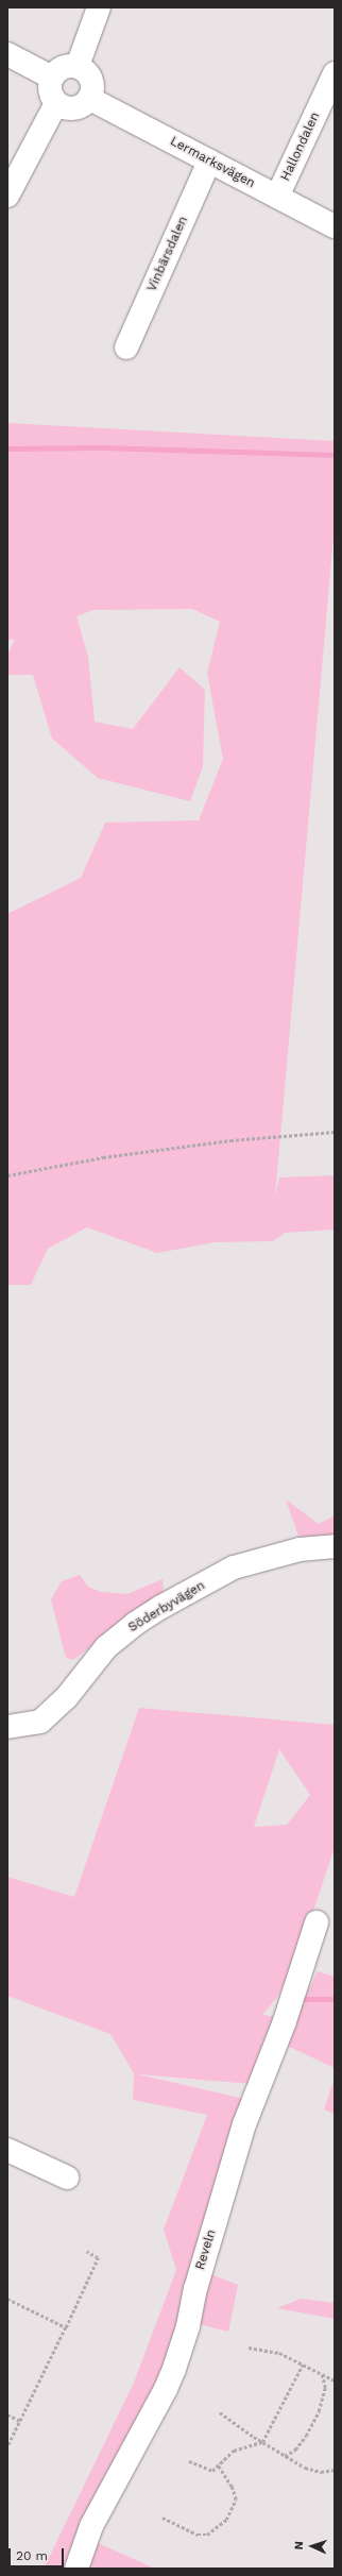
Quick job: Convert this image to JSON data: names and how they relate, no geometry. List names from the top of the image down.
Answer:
{
  "streets": {
    "street": [
      "Hallondalen",
      "Lermarksvägen",
      "Vinbärsdalen",
      "Söderbyvägen",
      "Reveln"
    ]
  },
  "crossings": [
    ["Hallondalen", "Lermarksvägen"],
    ["Lermarksvägen", "Vinbärsdalen"]
  ],
  "scale_bar": "20 m",
  "north": "left"
}
